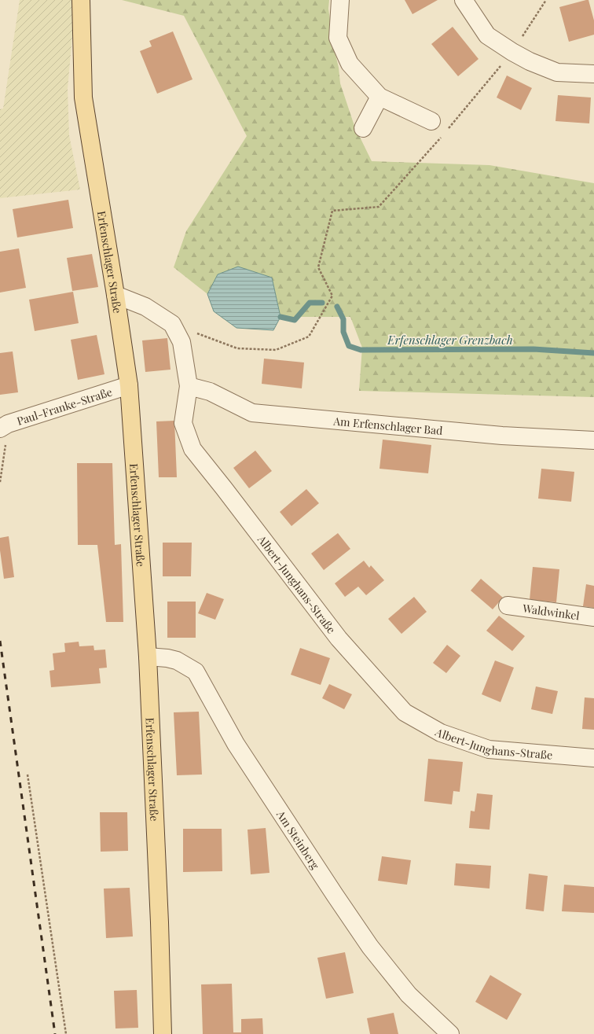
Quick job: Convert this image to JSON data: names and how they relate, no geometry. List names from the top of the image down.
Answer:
{
  "streets": {
    "main road": ["Erfenschlager Straße"],
    "street": [
      "Paul-Franke-Straße",
      "Am Erfenschlager Bad",
      "Albert-Junghans-Straße",
      "Waldwinkel",
      "Am Steinberg"
    ]
  },
  "crossings": [
    ["Erfenschlager Straße", "Paul-Franke-Straße"],
    ["Erfenschlager Straße", "Albert-Junghans-Straße"],
    ["Erfenschlager Straße", "Am Steinberg"],
    ["Am Erfenschlager Bad", "Albert-Junghans-Straße"]
  ],
  "water": ["Erfenschlager Grenzbach"]
}
